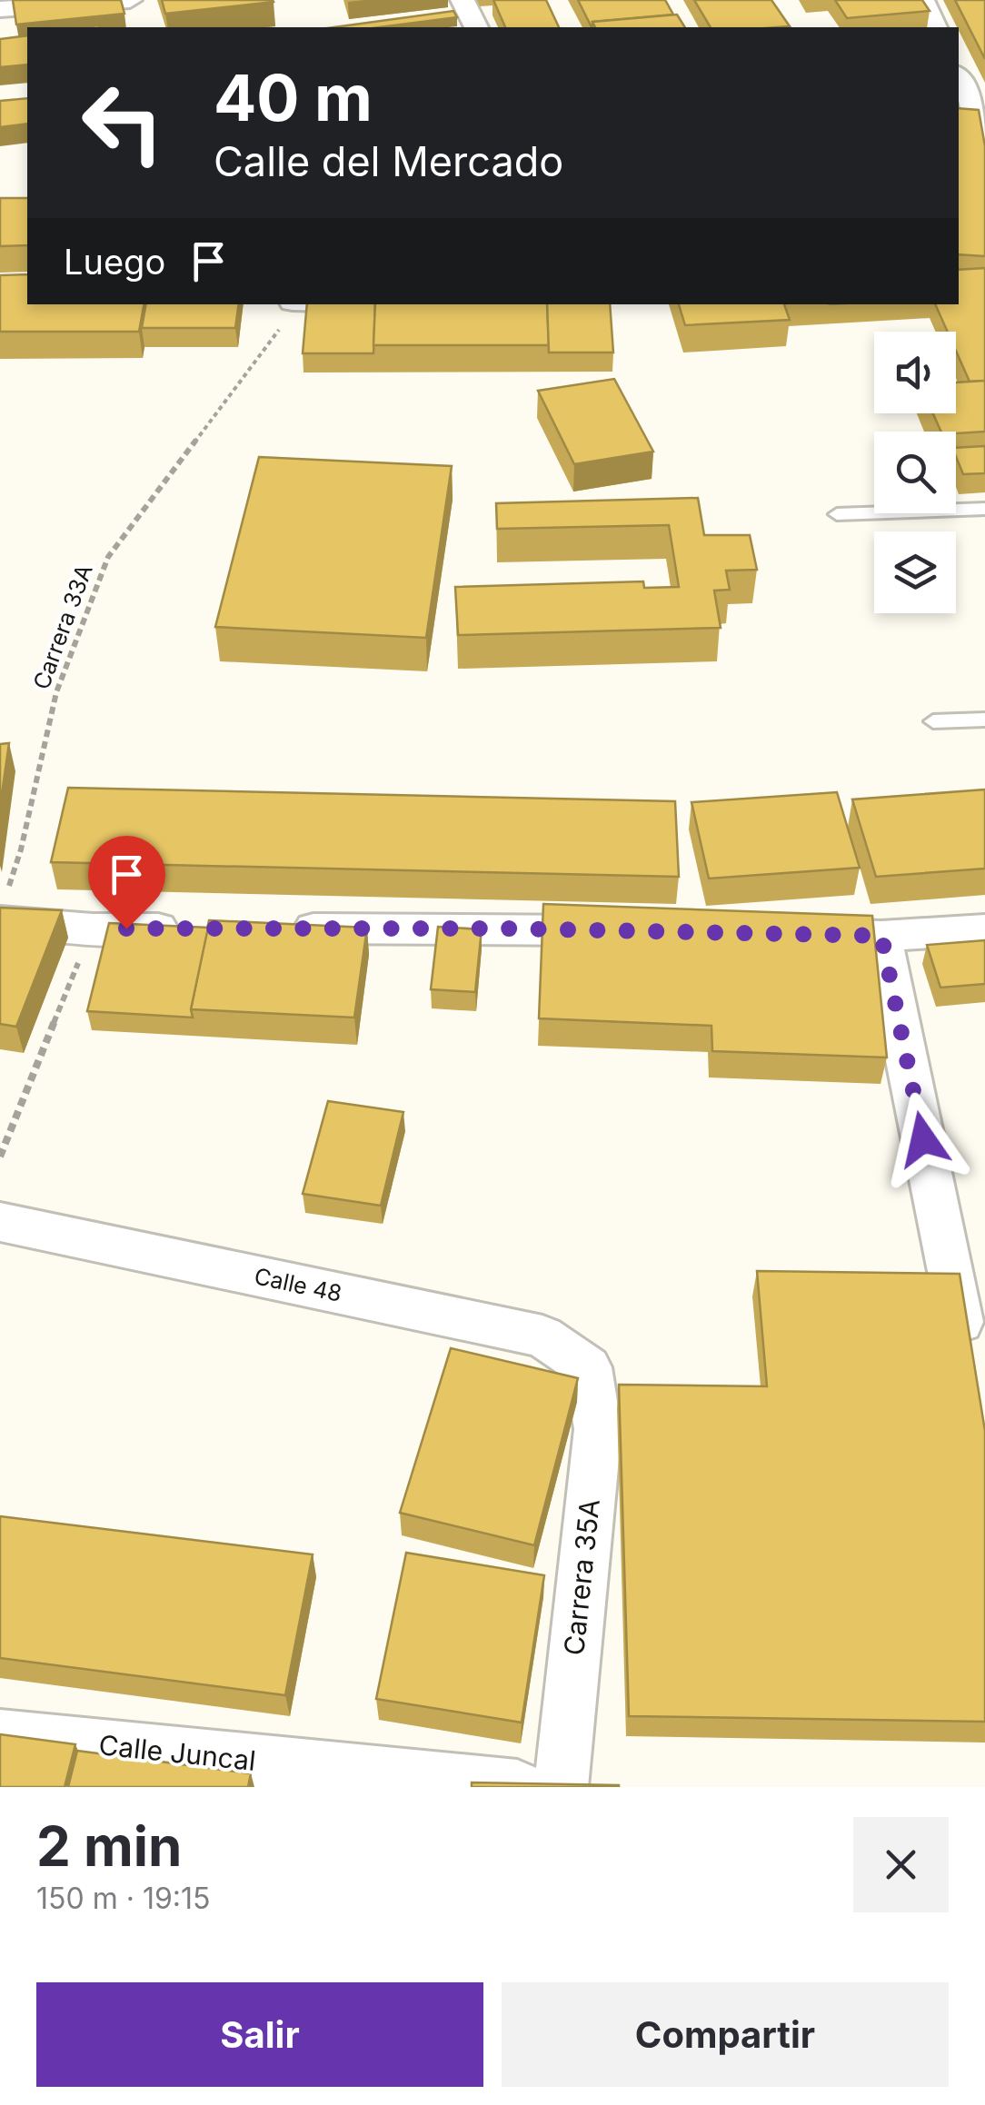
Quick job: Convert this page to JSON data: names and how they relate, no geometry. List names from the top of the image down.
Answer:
{
  "streets": {
    "street": ["Calle 48", "Carrera 35A", "Calle Juncal"],
    "path": ["Carrera 33A"]
  },
  "crossings": [
    ["Calle 48", "Carrera 35A"]
  ],
  "page": {
    "turn": ["40 m", "Calle del Mercado"],
    "then": "Luego",
    "heading": ["2 min", "150 m · 19:15"],
    "buttons": ["Salir", "Compartir"]
  }
}
